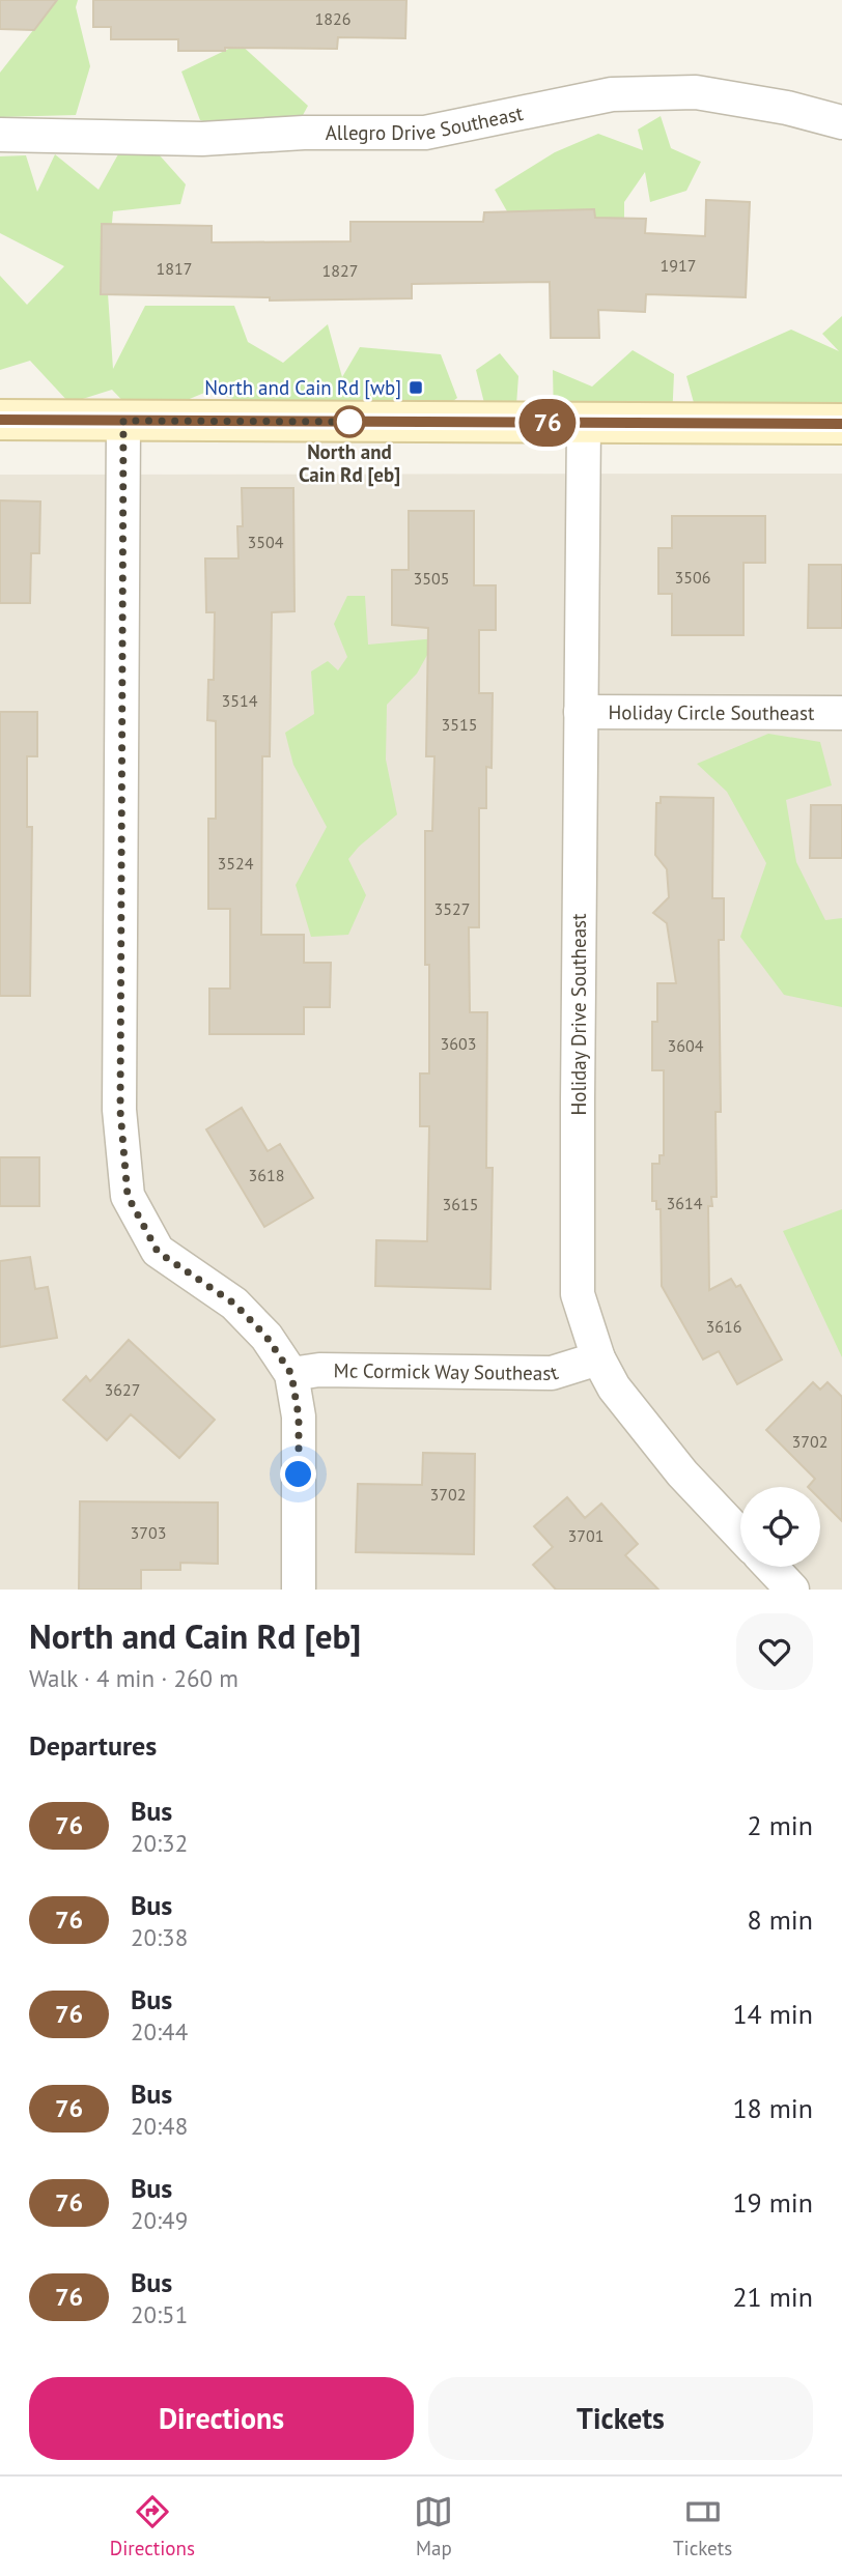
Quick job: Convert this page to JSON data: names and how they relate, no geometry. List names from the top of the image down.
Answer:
{
  "streets": {
    "street": [
      "Allegro Drive Southeast",
      "Holiday Circle Southeast",
      "Holiday Drive Southeast",
      "Mc Cormick Way Southeast"
    ]
  },
  "crossings": [
    ["Holiday Circle Southeast", "Holiday Drive Southeast"],
    ["Holiday Drive Southeast", "Mc Cormick Way Southeast"]
  ],
  "places": {
    "transit": ["North and Cain Rd [wb]"],
    "other": ["North and Cain Rd [eb]"]
  },
  "lines": ["bus line 76"],
  "house_numbers": [
    "1826",
    "1917",
    "1817",
    "1827",
    "3504",
    "3506",
    "3505",
    "3514",
    "3515",
    "3524",
    "3527",
    "3603",
    "3604",
    "3618",
    "3614",
    "3615",
    "3616",
    "3627",
    "3702",
    "3702",
    "3703",
    "3701"
  ],
  "page": {
    "on_map": "76",
    "heading": [
      ["North and Cain Rd [eb]", "Walk · 4 min · 260 m"],
      "Departures"
    ],
    "list": [
      {
        "mark": "76",
        "name": "Bus",
        "note": "20:32",
        "value": "2 min"
      },
      {
        "mark": "76",
        "name": "Bus",
        "note": "20:38",
        "value": "8 min"
      },
      {
        "mark": "76",
        "name": "Bus",
        "note": "20:44",
        "value": "14 min"
      },
      {
        "mark": "76",
        "name": "Bus",
        "note": "20:48",
        "value": "18 min"
      },
      {
        "mark": "76",
        "name": "Bus",
        "note": "20:49",
        "value": "19 min"
      },
      {
        "mark": "76",
        "name": "Bus",
        "note": "20:51",
        "value": "21 min"
      }
    ],
    "buttons": ["Directions", "Tickets"],
    "tabs": ["Directions", "Map", "Tickets"]
  }
}
